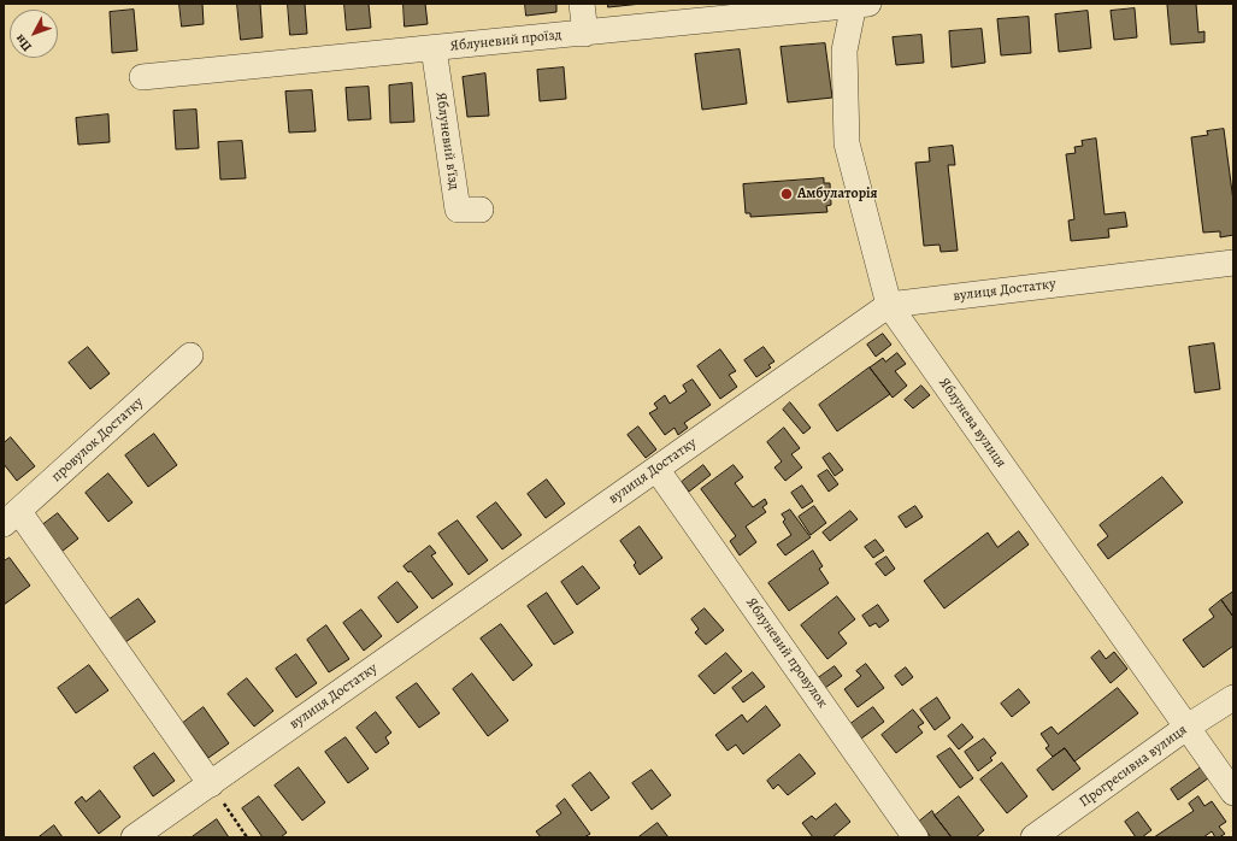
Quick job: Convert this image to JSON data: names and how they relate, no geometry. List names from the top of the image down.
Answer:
{
  "streets": {
    "street": [
      "Яблуневий проїзд",
      "Яблуневий в'їзд",
      "вулиця Достатку",
      "Яблунева вулиця",
      "провулок Достатку",
      "Яблуневий провулок",
      "Прогресивна вулиця"
    ]
  },
  "crossings": [
    ["Яблуневий проїзд", "Яблуневий в'їзд"],
    ["Яблуневий проїзд", "Яблунева вулиця"],
    ["вулиця Достатку", "Яблунева вулиця"],
    ["вулиця Достатку", "Яблуневий провулок"],
    ["Яблунева вулиця", "Прогресивна вулиця"]
  ],
  "places": ["Амбулаторія"],
  "north": "bottom left"
}
